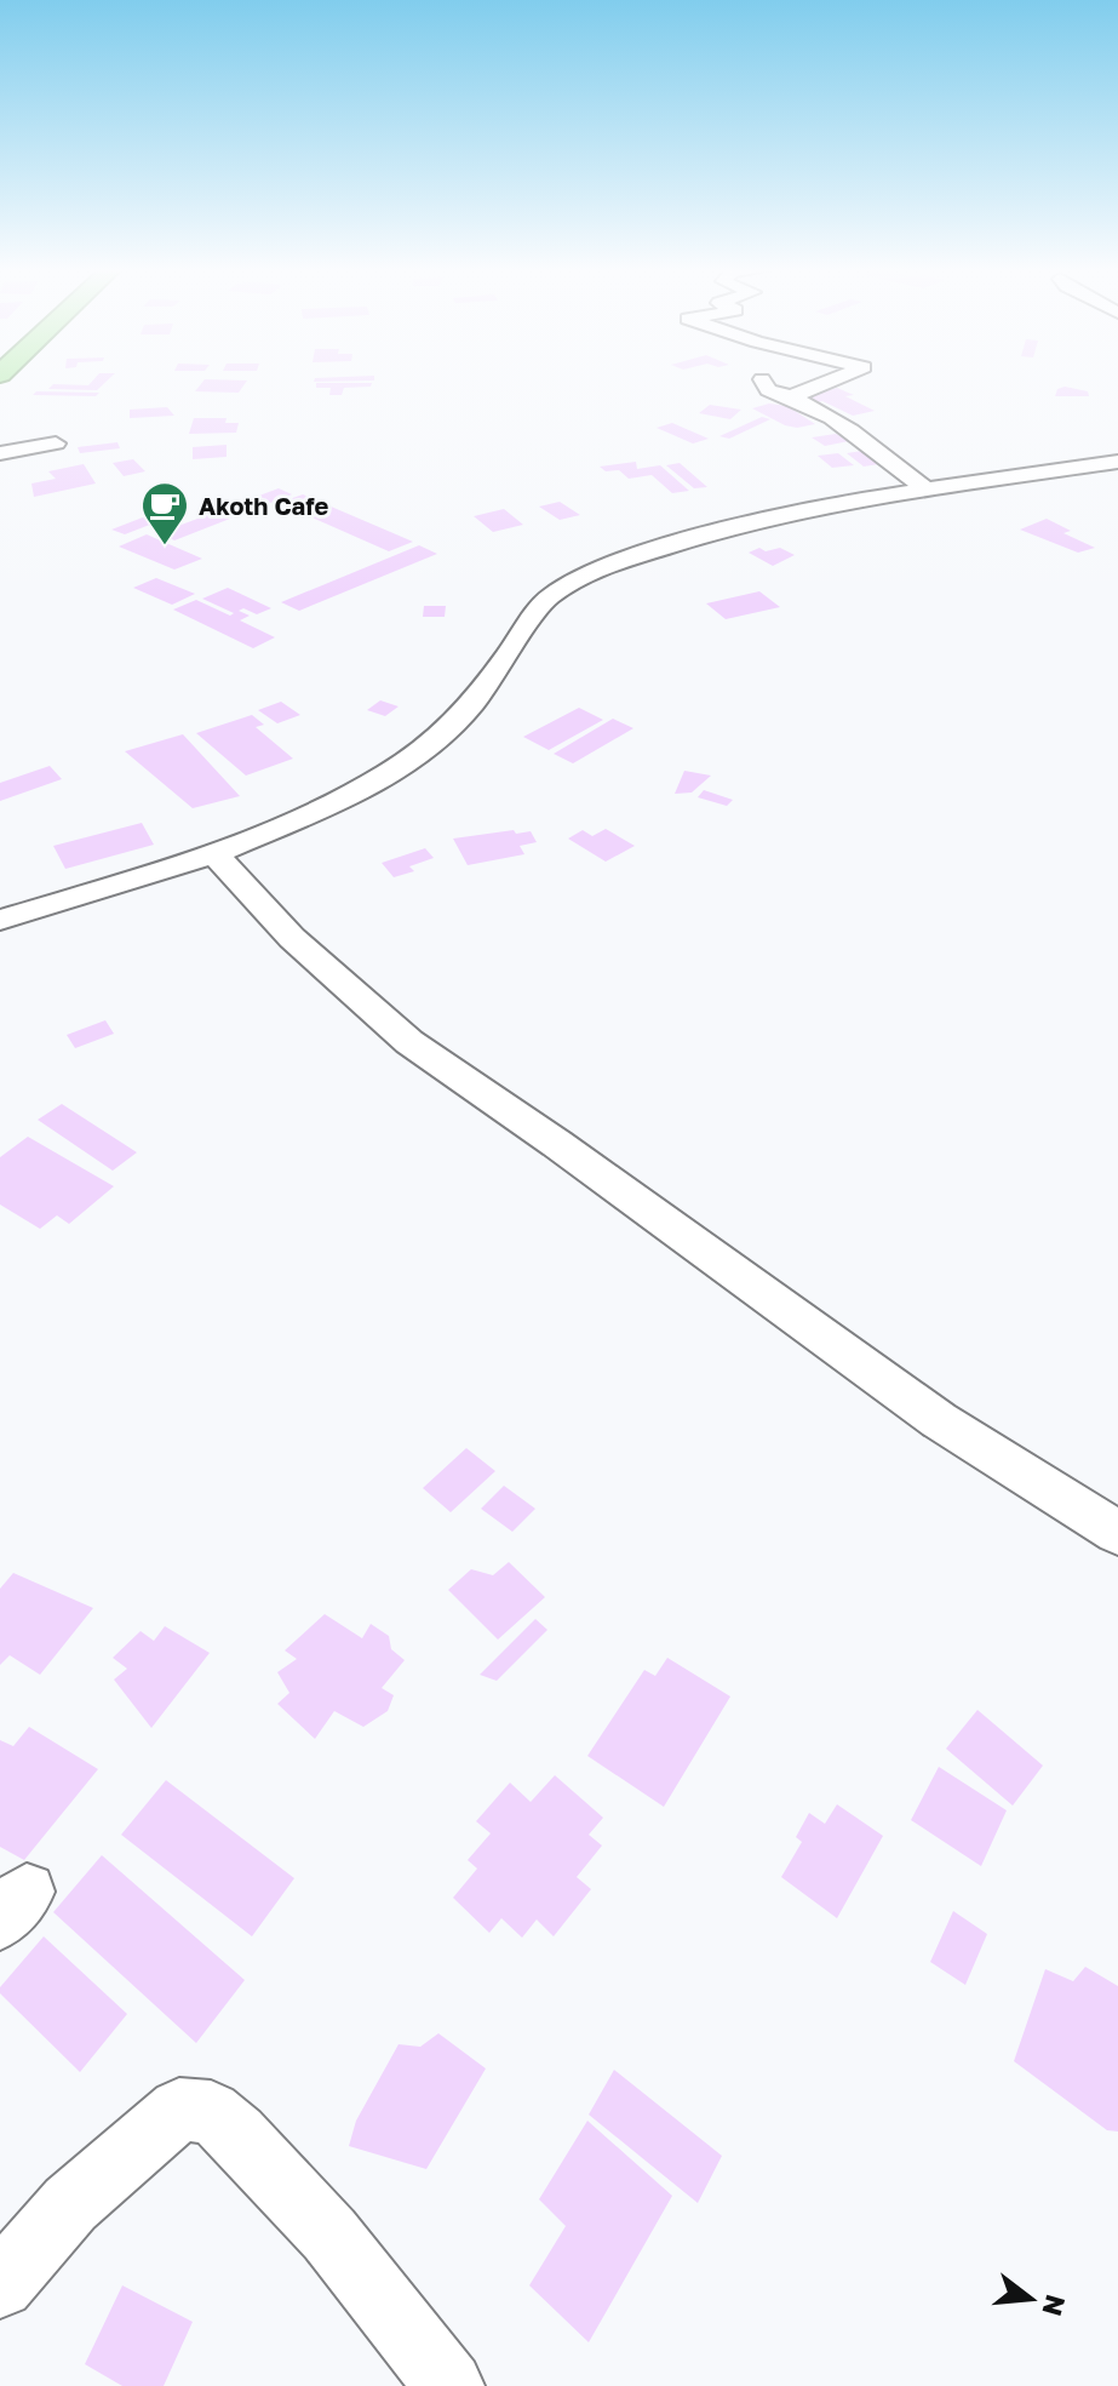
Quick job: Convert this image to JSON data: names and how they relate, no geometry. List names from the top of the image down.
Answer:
{
  "places": {
    "cafe": ["Akoth Cafe"]
  },
  "north": "right"
}
